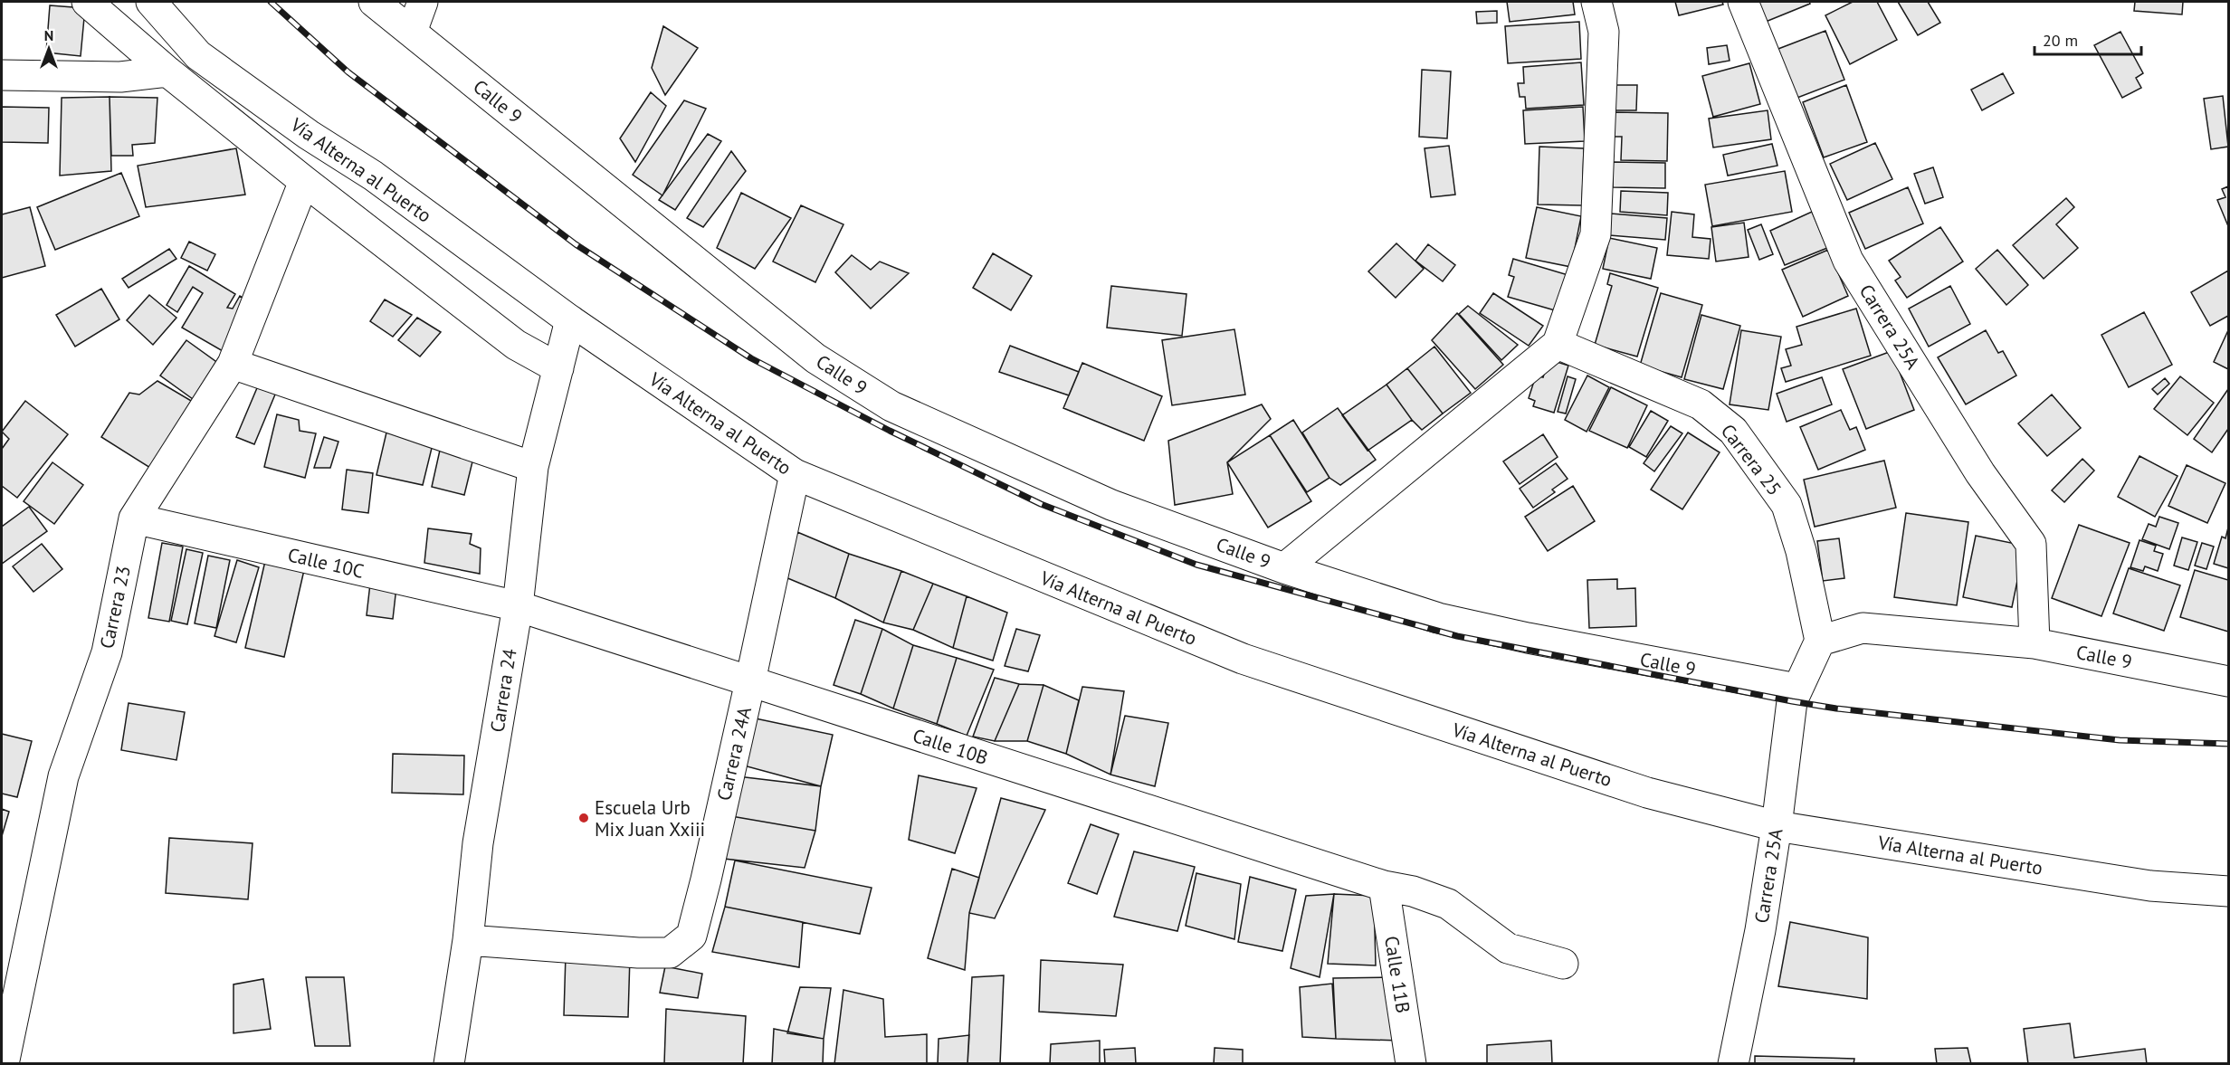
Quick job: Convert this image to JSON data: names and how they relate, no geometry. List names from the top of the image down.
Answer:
{
  "streets": {
    "street": [
      "Calle 9",
      "Vía Alterna al Puerto",
      "Carrera 25A",
      "Carrera 25",
      "Calle 10C",
      "Carrera 23",
      "Carrera 24",
      "Calle 10B",
      "Carrera 24A",
      "Calle 11B"
    ]
  },
  "crossings": [
    ["Calle 9", "Carrera 25A"],
    ["Calle 9", "Carrera 25"],
    ["Vía Alterna al Puerto", "Carrera 25A"],
    ["Vía Alterna al Puerto", "Carrera 24"],
    ["Vía Alterna al Puerto", "Carrera 24A"],
    ["Calle 10C", "Carrera 23"],
    ["Calle 10C", "Carrera 24"],
    ["Calle 10C", "Calle 10B"],
    ["Carrera 24", "Calle 10B"],
    ["Carrera 24", "Carrera 24A"],
    ["Calle 10B", "Carrera 24A"],
    ["Calle 10B", "Calle 11B"]
  ],
  "places": ["Escuela Urb Mix Juan Xxiii"],
  "scale_bar": "20 m",
  "north": "top"
}
